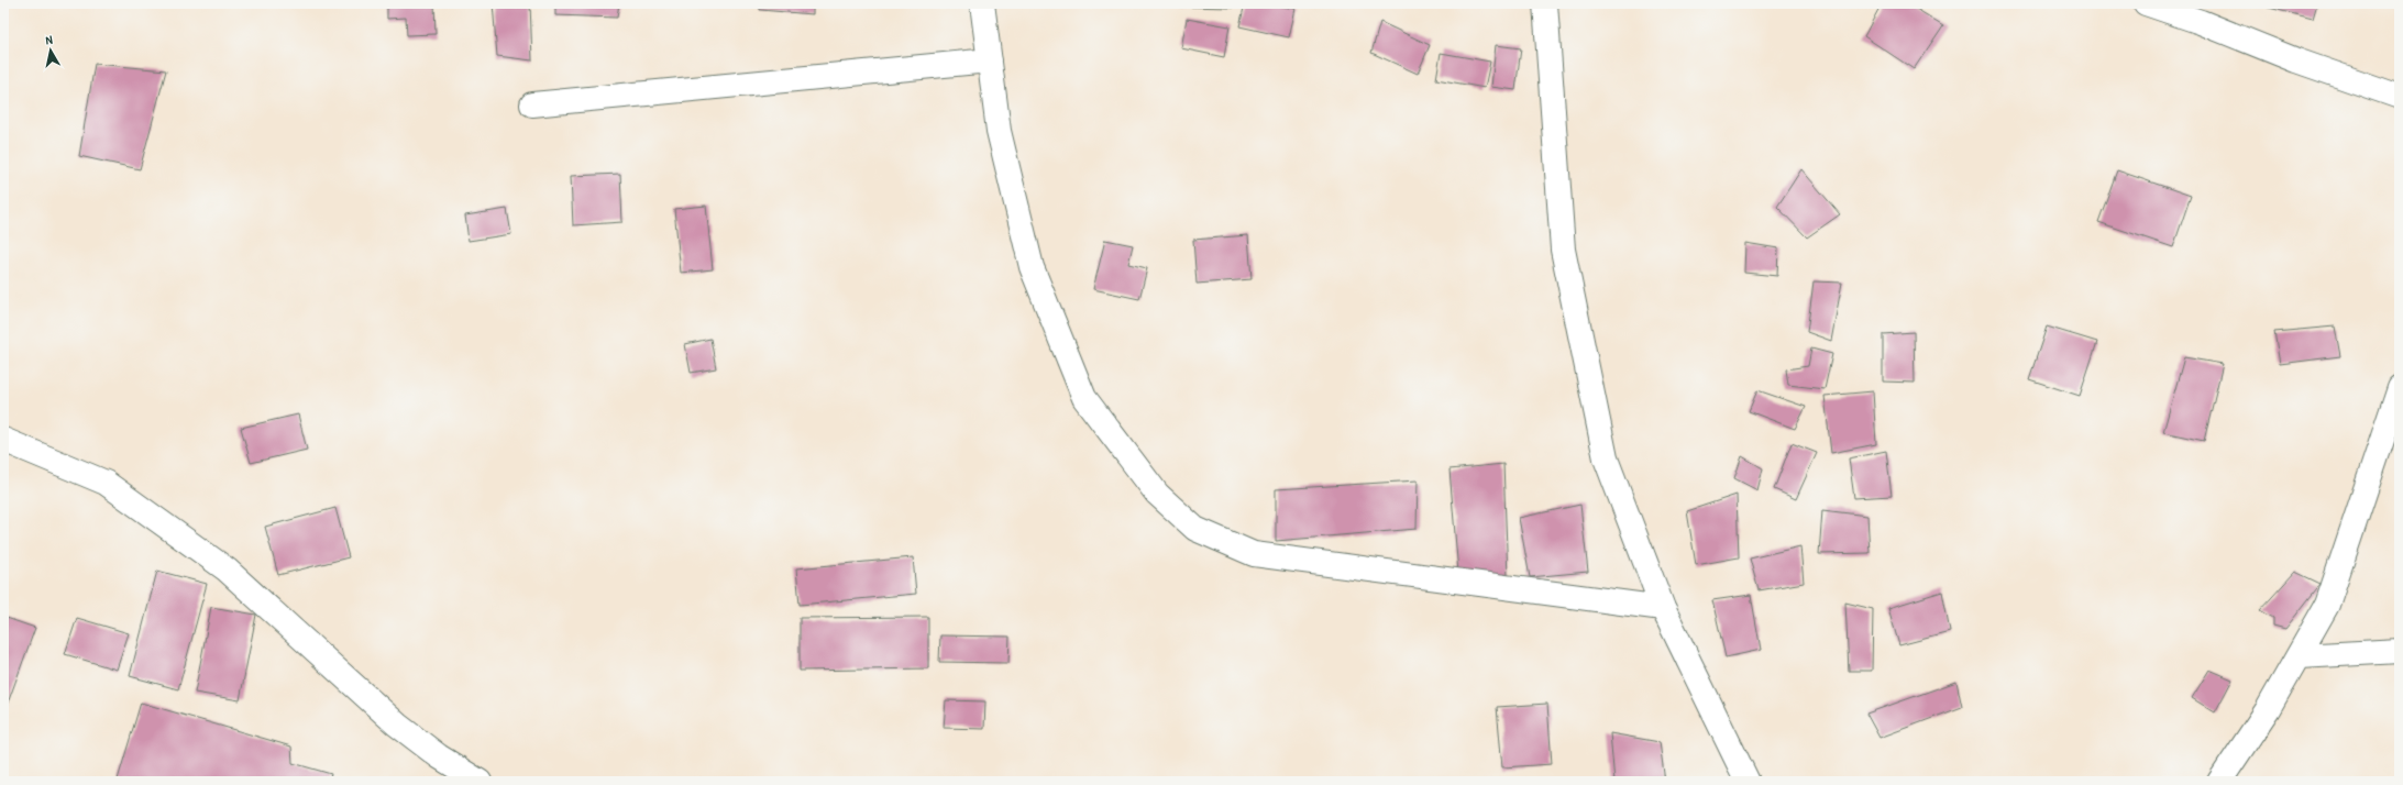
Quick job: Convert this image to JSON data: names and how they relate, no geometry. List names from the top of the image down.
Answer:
{
  "north": "top"
}
